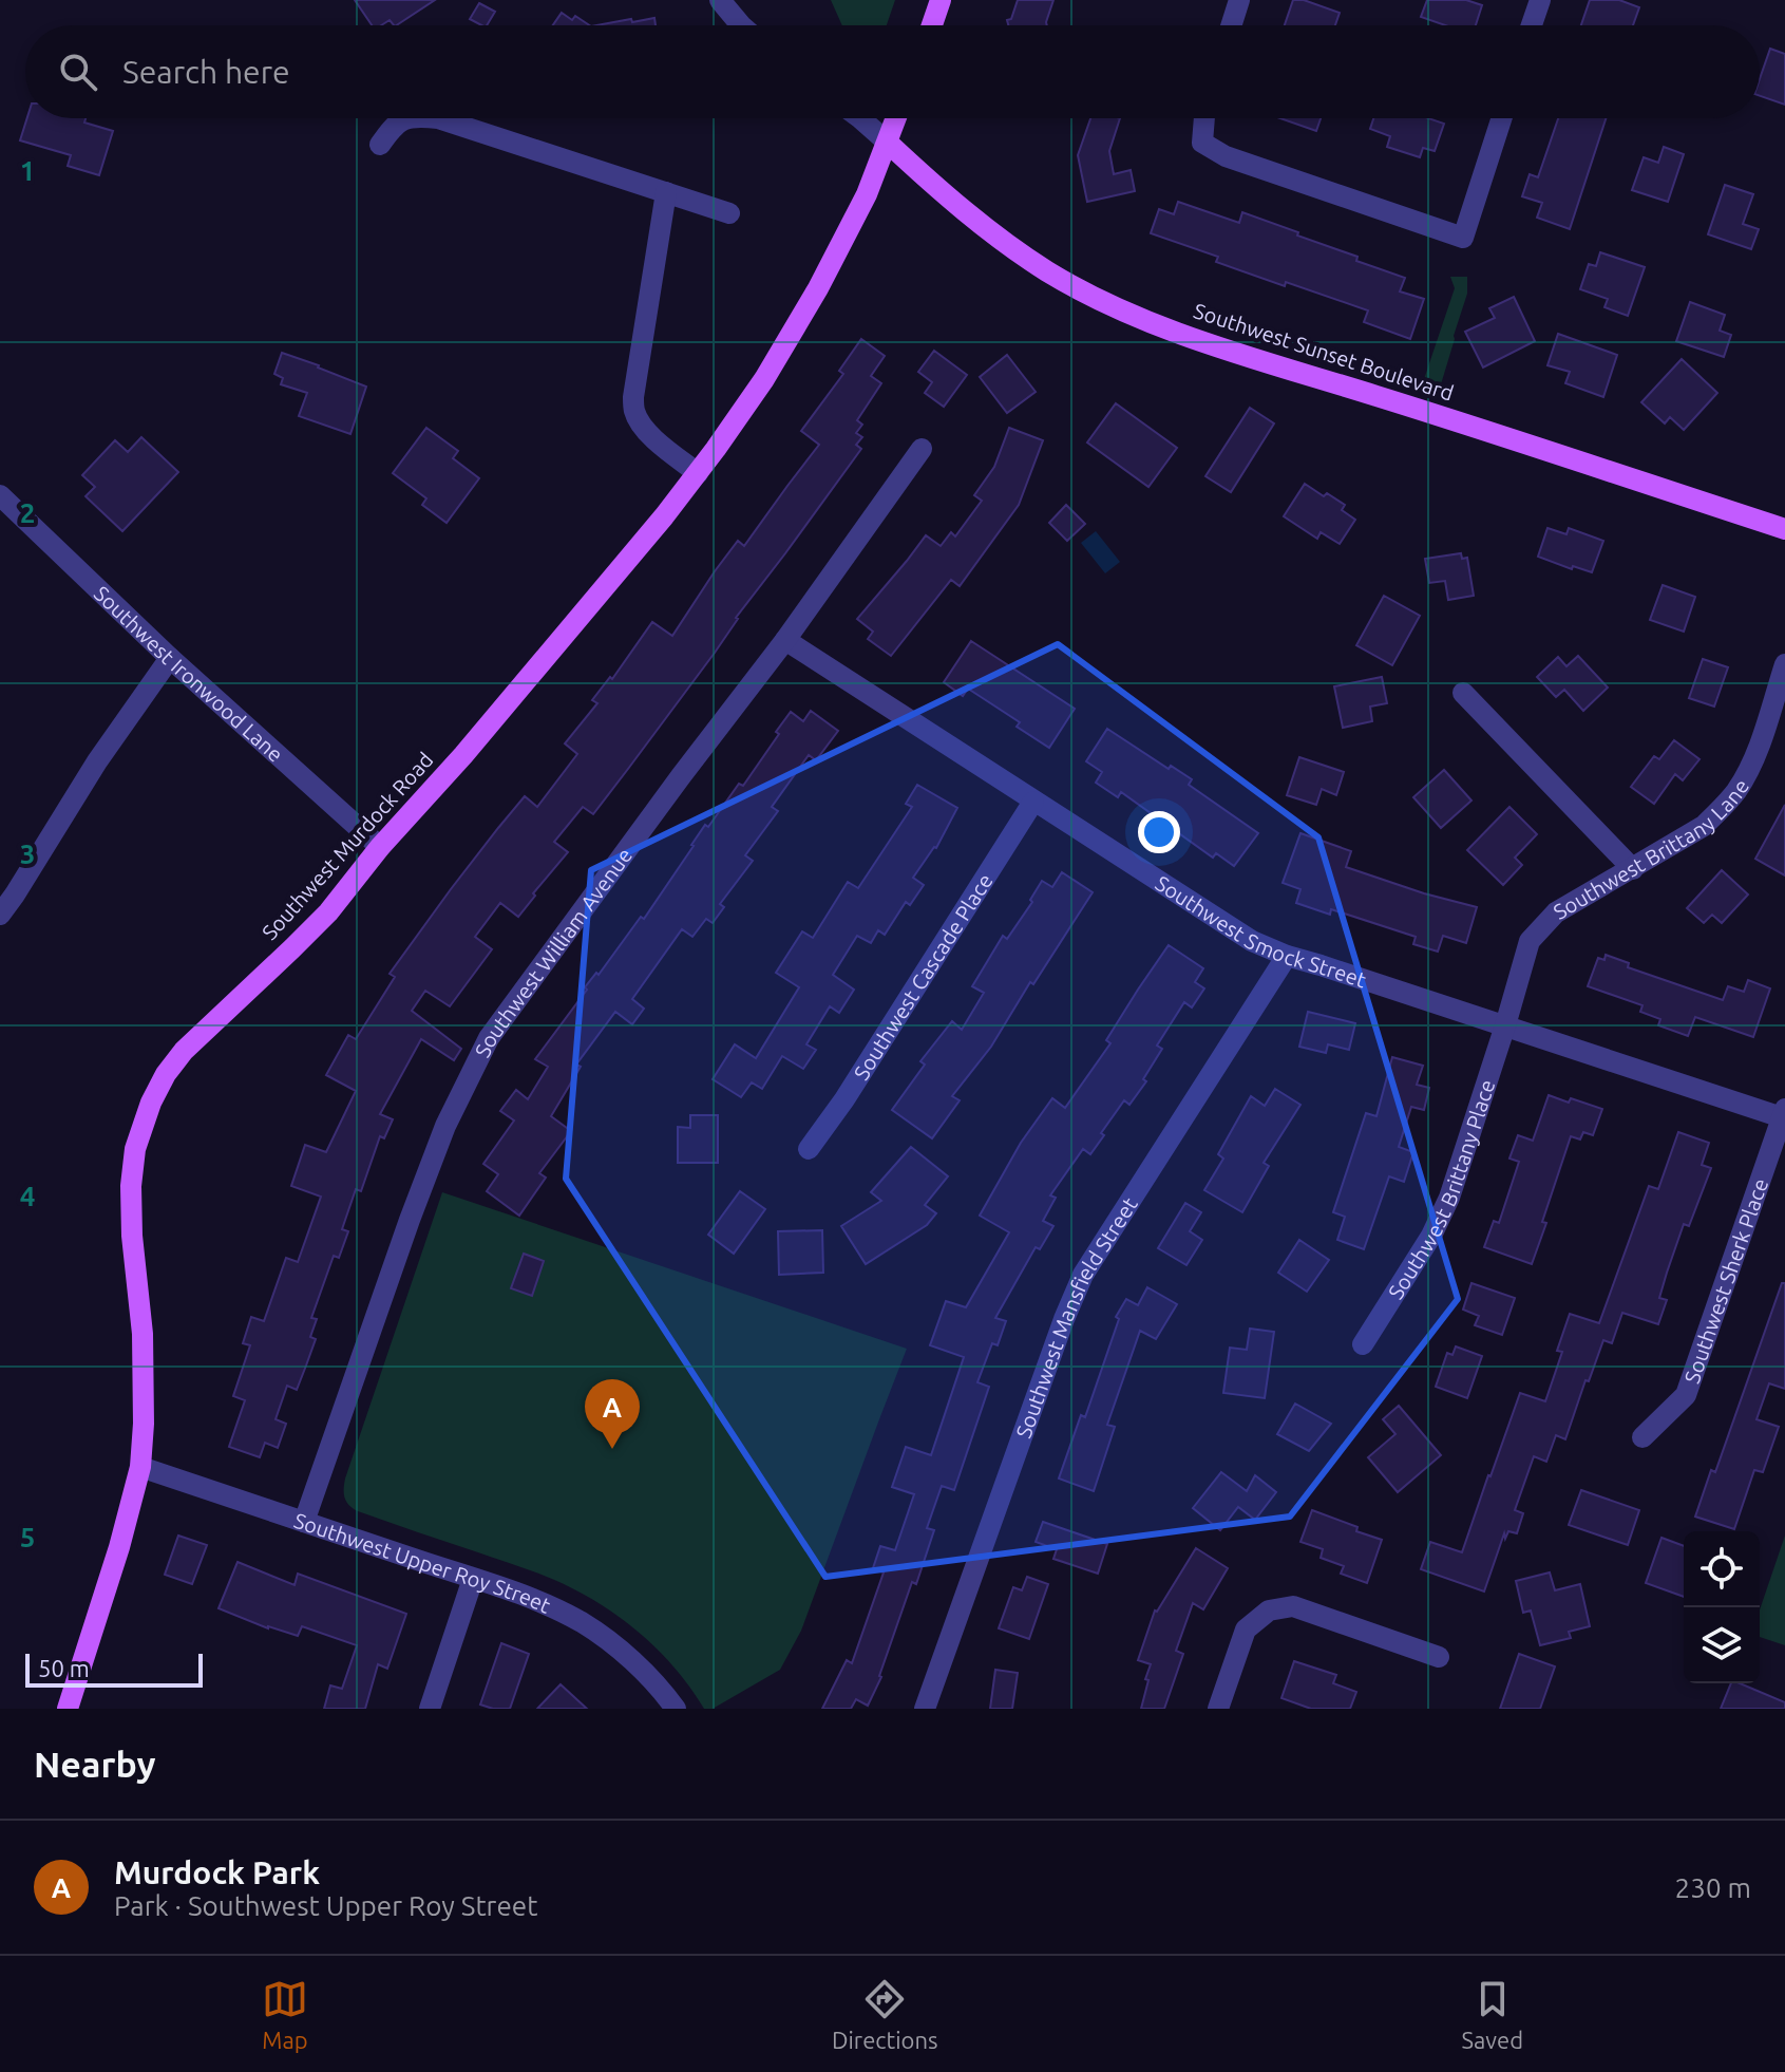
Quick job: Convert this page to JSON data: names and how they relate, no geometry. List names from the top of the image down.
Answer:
{
  "streets": {
    "main road": ["Southwest Sunset Boulevard", "Southwest Murdock Road"],
    "street": [
      "Southwest Ironwood Lane",
      "Southwest Brittany Lane",
      "Southwest Smock Street",
      "Southwest William Avenue",
      "Southwest Cascade Place",
      "Southwest Brittany Place",
      "Southwest Sherk Place",
      "Southwest Mansfield Street",
      "Southwest Upper Roy Street"
    ]
  },
  "crossings": [
    ["Southwest Sunset Boulevard", "Southwest Murdock Road"],
    ["Southwest Ironwood Lane", "Southwest Murdock Road"],
    ["Southwest Murdock Road", "Southwest Upper Roy Street"],
    ["Southwest Brittany Lane", "Southwest Smock Street"],
    ["Southwest Brittany Lane", "Southwest Brittany Place"],
    ["Southwest Smock Street", "Southwest William Avenue"],
    ["Southwest Smock Street", "Southwest Cascade Place"],
    ["Southwest Smock Street", "Southwest Brittany Place"],
    ["Southwest Smock Street", "Southwest Sherk Place"],
    ["Southwest Smock Street", "Southwest Mansfield Street"],
    ["Southwest William Avenue", "Southwest Upper Roy Street"]
  ],
  "scale_bar": "50 m",
  "page": {
    "search": "Search here",
    "pins": "A",
    "scale": "50 m",
    "heading": "Nearby",
    "list": [
      {
        "mark": "A",
        "name": "Murdock Park",
        "note": "Park · Southwest Upper Roy Street",
        "value": "230 m"
      }
    ],
    "nav": ["Map", "Directions", "Saved"]
  },
  "grid": {
    "rows": [
      "1",
      "2",
      "3",
      "4",
      "5"
    ]
  }
}
